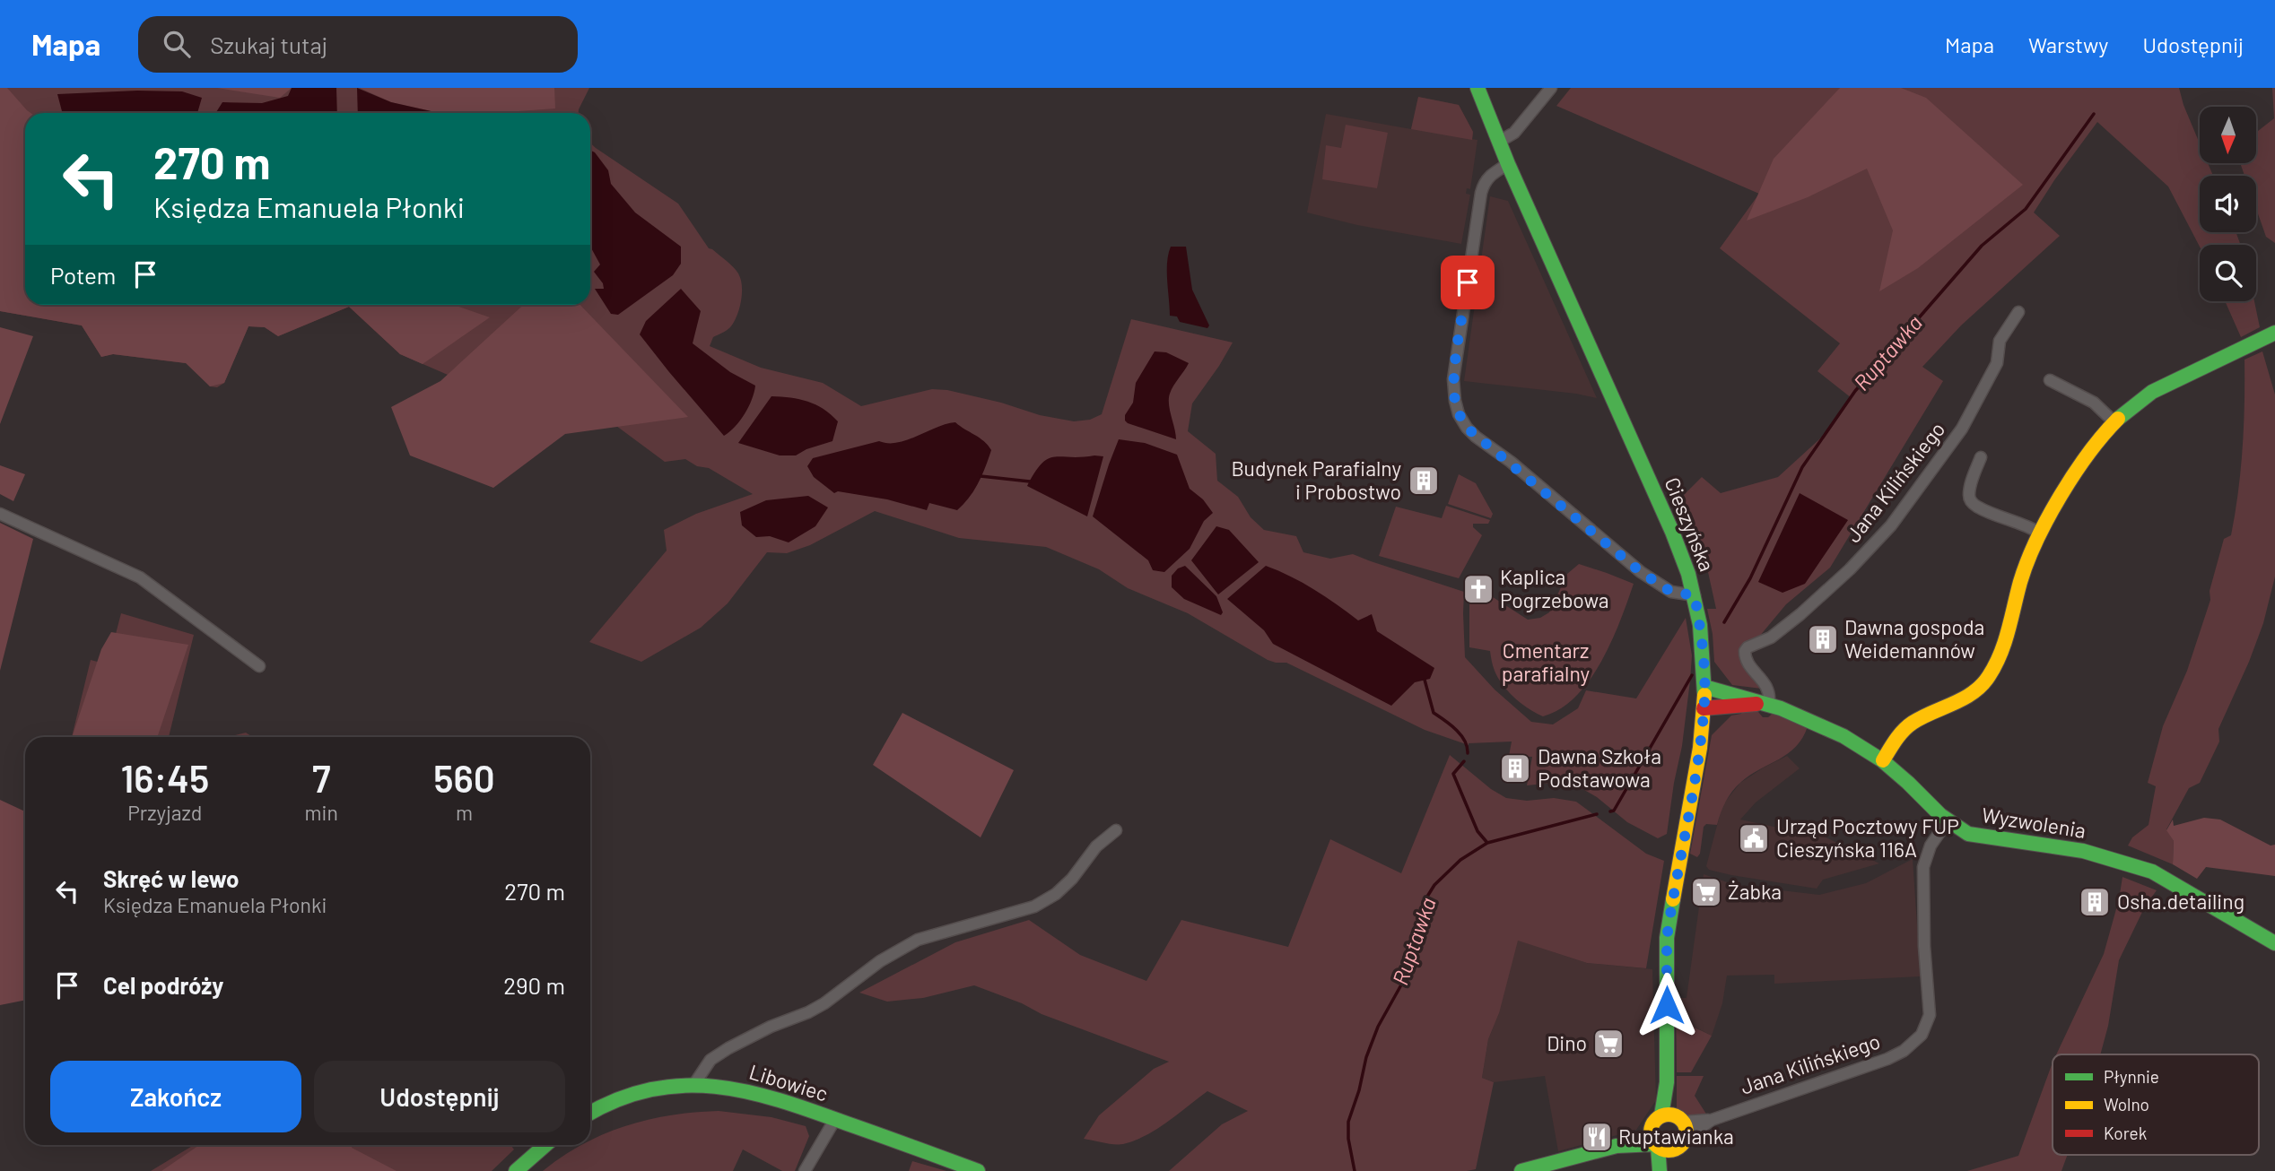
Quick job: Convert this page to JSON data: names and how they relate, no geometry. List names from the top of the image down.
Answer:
{
  "streets": {
    "street": [
      "Jana Kilińskiego",
      "Cieszyńska",
      "Wyzwolenia",
      "Libowiec"
    ]
  },
  "crossings": [
    ["Jana Kilińskiego", "Cieszyńska"],
    ["Jana Kilińskiego", "Wyzwolenia"],
    ["Cieszyńska", "Wyzwolenia"]
  ],
  "water": ["Ruptawka"],
  "parks": ["Cmentarz parafialny"],
  "places": {
    "building": [
      "Budynek Parafialny i Probostwo",
      "Dawna gospoda Weidemannów",
      "Dawna Szkoła Podstawowa",
      "Osha.detailing"
    ],
    "church": ["Kaplica Pogrzebowa"],
    "public building": ["Urząd Pocztowy FUP Cieszyńska 116A"],
    "supermarket": ["Żabka", "Dino"],
    "restaurant": ["Ruptawianka"]
  },
  "legend": ["Płynnie", "Wolno", "Korek"],
  "north": "bottom",
  "page": {
    "header": "Mapa",
    "search": "Szukaj tutaj",
    "nav": ["Mapa", "Warstwy", "Udostępnij"],
    "turn": ["270 m", "Księdza Emanuela Płonki"],
    "then": "Potem",
    "eta": [
      "16:45",
      "Przyjazd",
      "7",
      "min",
      "560",
      "m"
    ],
    "list": [
      {
        "name": "Skręć w lewo",
        "note": "Księdza Emanuela Płonki",
        "value": "270 m"
      },
      {
        "name": "Cel podróży",
        "value": "290 m"
      }
    ],
    "buttons": ["Zakończ", "Udostępnij"]
  }
}
